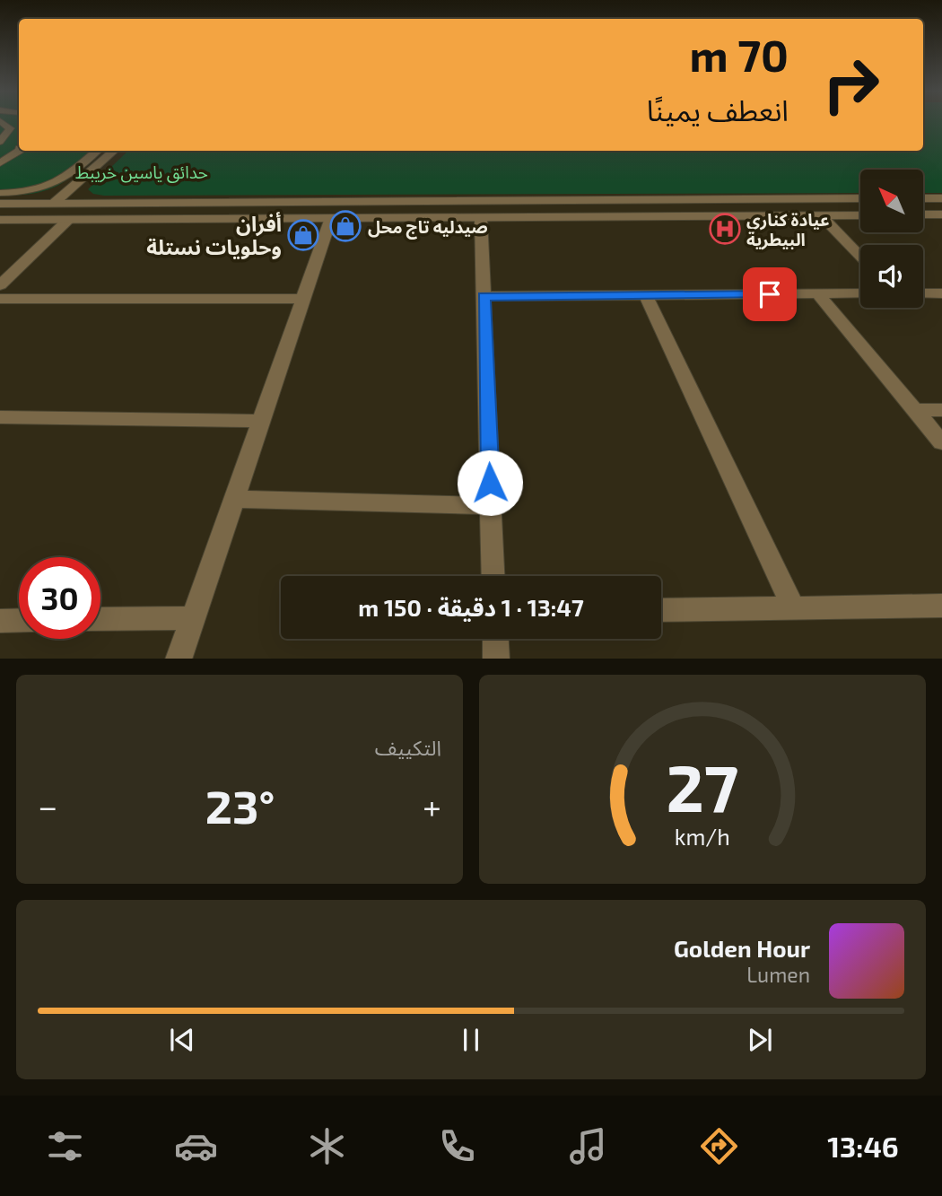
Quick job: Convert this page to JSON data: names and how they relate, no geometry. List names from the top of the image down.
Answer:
{
  "parks": ["حدائق ياسين خريبط"],
  "places": {
    "shop": ["صيدليه تاج محل", "أفران وحلويات نستلة"],
    "hospital": ["عيادة كناري البيطرية"]
  },
  "north": "top left",
  "page": {
    "turn": ["70 m", "انعطف يمينًا"],
    "limit": "30",
    "trip": "13:47 · 1 دقيقة · 150 m",
    "tile": "التكييف",
    "heat": ["−", "23°", "+"],
    "song": ["Golden Hour", "Lumen"],
    "tabs": "13:46",
    "gauge": ["27", "km/h"]
  }
}
